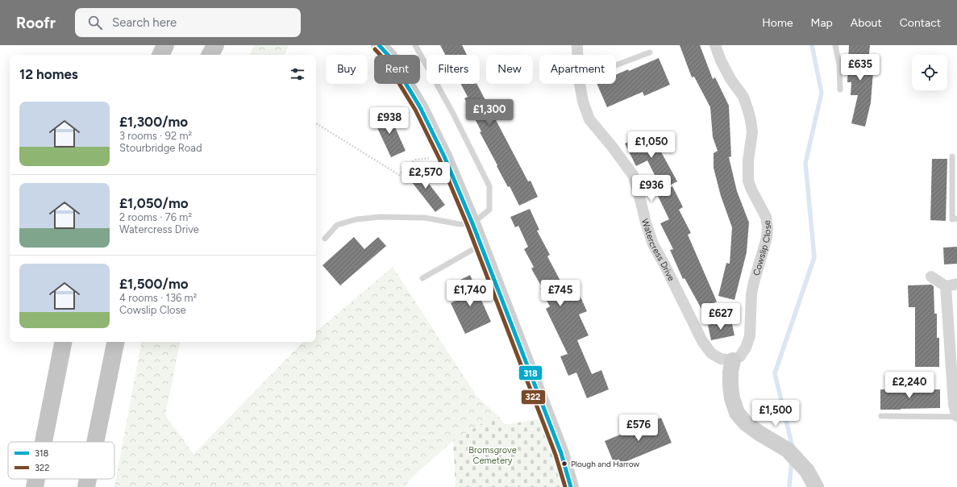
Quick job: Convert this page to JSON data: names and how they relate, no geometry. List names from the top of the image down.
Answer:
{
  "streets": {
    "street": ["Cowslip Close", "Watercress Drive"]
  },
  "crossings": [
    ["Cowslip Close", "Watercress Drive"]
  ],
  "parks": ["Bromsgrove Cemetery"],
  "places": ["Plough and Harrow"],
  "lines": ["transit line 318", "transit line 322"],
  "legend": ["318", "322"],
  "page": {
    "header": "Roofr",
    "search": "Search here",
    "nav": [
      "Home",
      "Map",
      "About",
      "Contact"
    ],
    "price": [
      "£635",
      "£1,300",
      "£938",
      "£1,050",
      "£2,570",
      "£936",
      "£1,740",
      "£745",
      "£627",
      "£2,240",
      "£1,500",
      "£576"
    ],
    "chip": [
      "Buy",
      "Rent",
      "Filters",
      "New",
      "Apartment"
    ],
    "heading": "12 homes",
    "list": [
      {
        "name": "£1,300/mo",
        "note": "3 rooms · 92 m² · Stourbridge Road"
      },
      {
        "name": "£1,050/mo",
        "note": "2 rooms · 76 m² · Watercress Drive"
      },
      {
        "name": "£1,500/mo",
        "note": "4 rooms · 136 m² · Cowslip Close"
      }
    ]
  }
}
